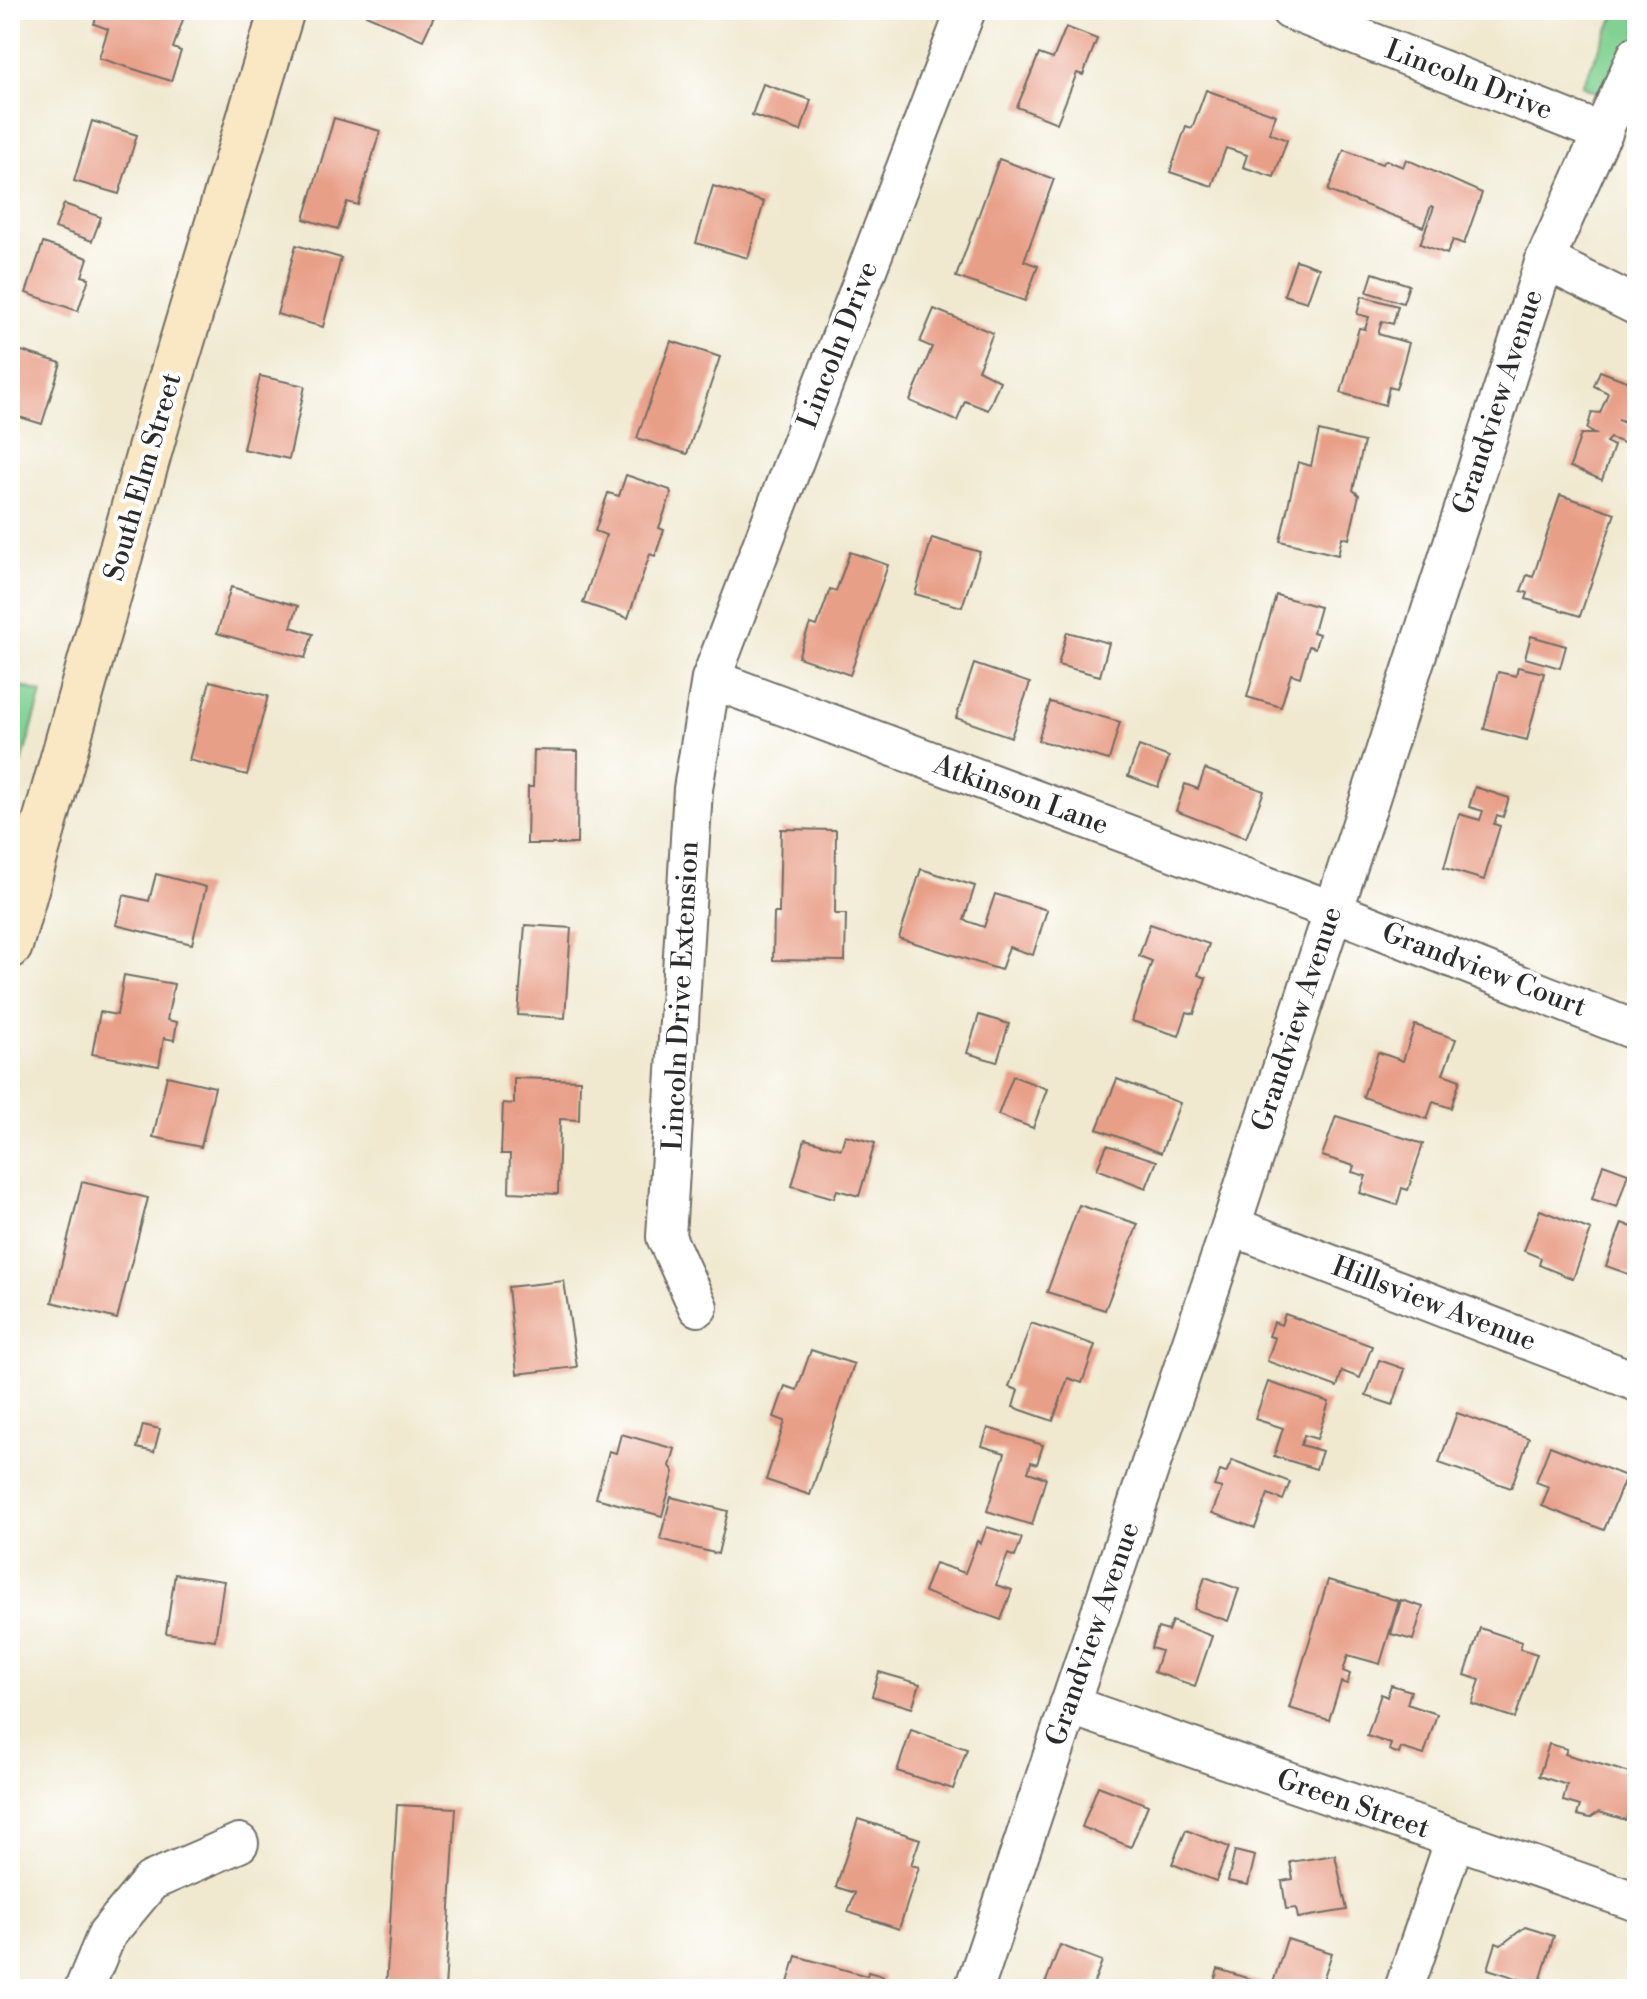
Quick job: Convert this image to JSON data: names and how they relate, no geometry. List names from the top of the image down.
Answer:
{
  "streets": {
    "main road": ["South Elm Street"],
    "street": [
      "Lincoln Drive",
      "Grandview Avenue",
      "Atkinson Lane",
      "Grandview Court",
      "Lincoln Drive Extension",
      "Hillsview Avenue",
      "Green Street"
    ]
  },
  "crossings": [
    ["Lincoln Drive", "Grandview Avenue"],
    ["Lincoln Drive", "Atkinson Lane"],
    ["Lincoln Drive", "Lincoln Drive Extension"],
    ["Grandview Avenue", "Atkinson Lane"],
    ["Grandview Avenue", "Grandview Court"],
    ["Grandview Avenue", "Hillsview Avenue"],
    ["Grandview Avenue", "Green Street"],
    ["Atkinson Lane", "Grandview Court"],
    ["Atkinson Lane", "Lincoln Drive Extension"]
  ]
}
